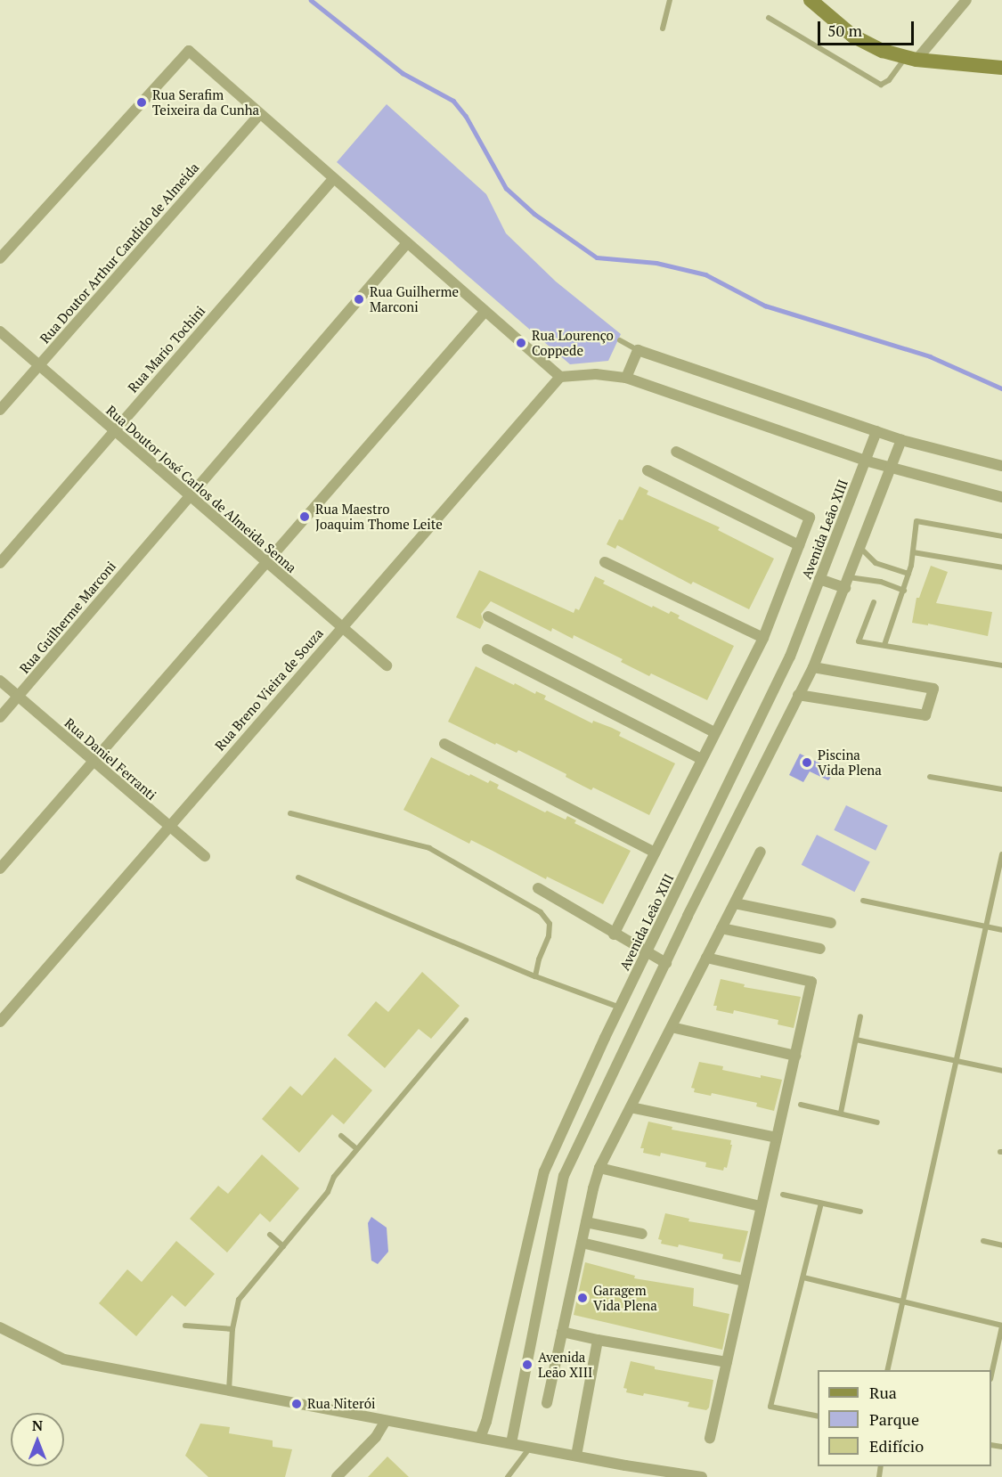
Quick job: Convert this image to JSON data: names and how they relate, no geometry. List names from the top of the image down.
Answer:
{
  "streets": {
    "street": [
      "Rua Doutor Arthur Candido de Almeida",
      "Rua Mario Tochini",
      "Rua Doutor José Carlos de Almeida Senna",
      "Avenida Leão XIII",
      "Rua Guilherme Marconi",
      "Rua Breno Vieira de Souza",
      "Rua Daniel Ferranti"
    ]
  },
  "crossings": [
    ["Rua Doutor Arthur Candido de Almeida", "Rua Doutor José Carlos de Almeida Senna"],
    ["Rua Mario Tochini", "Rua Doutor José Carlos de Almeida Senna"],
    ["Rua Doutor José Carlos de Almeida Senna", "Rua Guilherme Marconi"],
    ["Rua Doutor José Carlos de Almeida Senna", "Rua Breno Vieira de Souza"],
    ["Rua Guilherme Marconi", "Rua Daniel Ferranti"],
    ["Rua Breno Vieira de Souza", "Rua Daniel Ferranti"]
  ],
  "places": [
    "Rua Serafim Teixeira da Cunha",
    "Rua Guilherme Marconi",
    "Rua Lourenço Coppede",
    "Rua Maestro Joaquim Thome Leite",
    "Piscina Vida Plena",
    "Garagem Vida Plena",
    "Avenida Leão XIII",
    "Rua Niterói"
  ],
  "legend": ["Rua", "Parque", "Edifício"],
  "scale_bar": "50 m",
  "north": "top"
}
